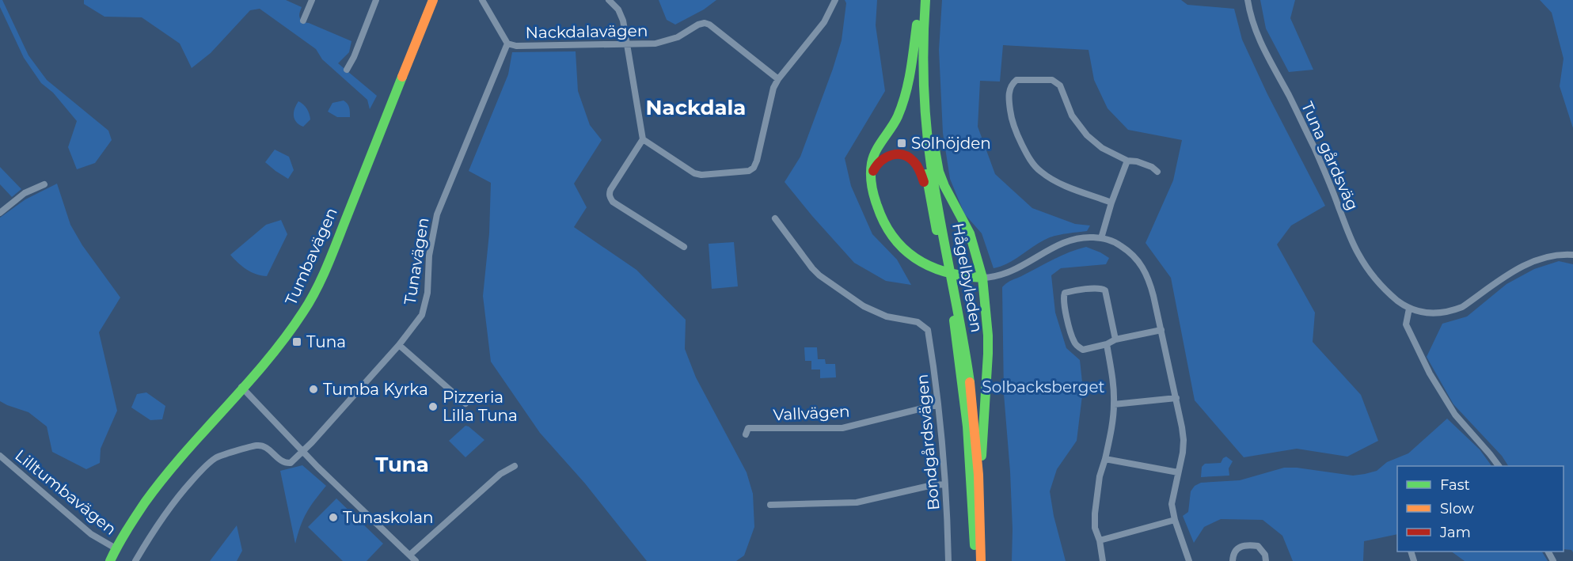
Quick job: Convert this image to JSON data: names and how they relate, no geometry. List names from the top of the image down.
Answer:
{
  "streets": {
    "main road": ["Tumbavägen", "Hågelbyleden"],
    "street": [
      "Nackdalavägen",
      "Tuna gårdsväg",
      "Tunavägen",
      "Vallvägen",
      "Bondgårdsvägen",
      "Lilltumbavägen"
    ]
  },
  "crossings": [
    ["Nackdalavägen", "Tunavägen"],
    ["Tumbavägen", "Lilltumbavägen"],
    ["Vallvägen", "Bondgårdsvägen"]
  ],
  "districts": ["Nackdala", "Tuna"],
  "parks": ["Solbacksberget"],
  "places": {
    "transit": ["Solhöjden", "Tuna"],
    "other": ["Tumba Kyrka", "Pizzeria Lilla Tuna", "Tunaskolan"]
  },
  "legend": ["Fast", "Slow", "Jam"]
}
